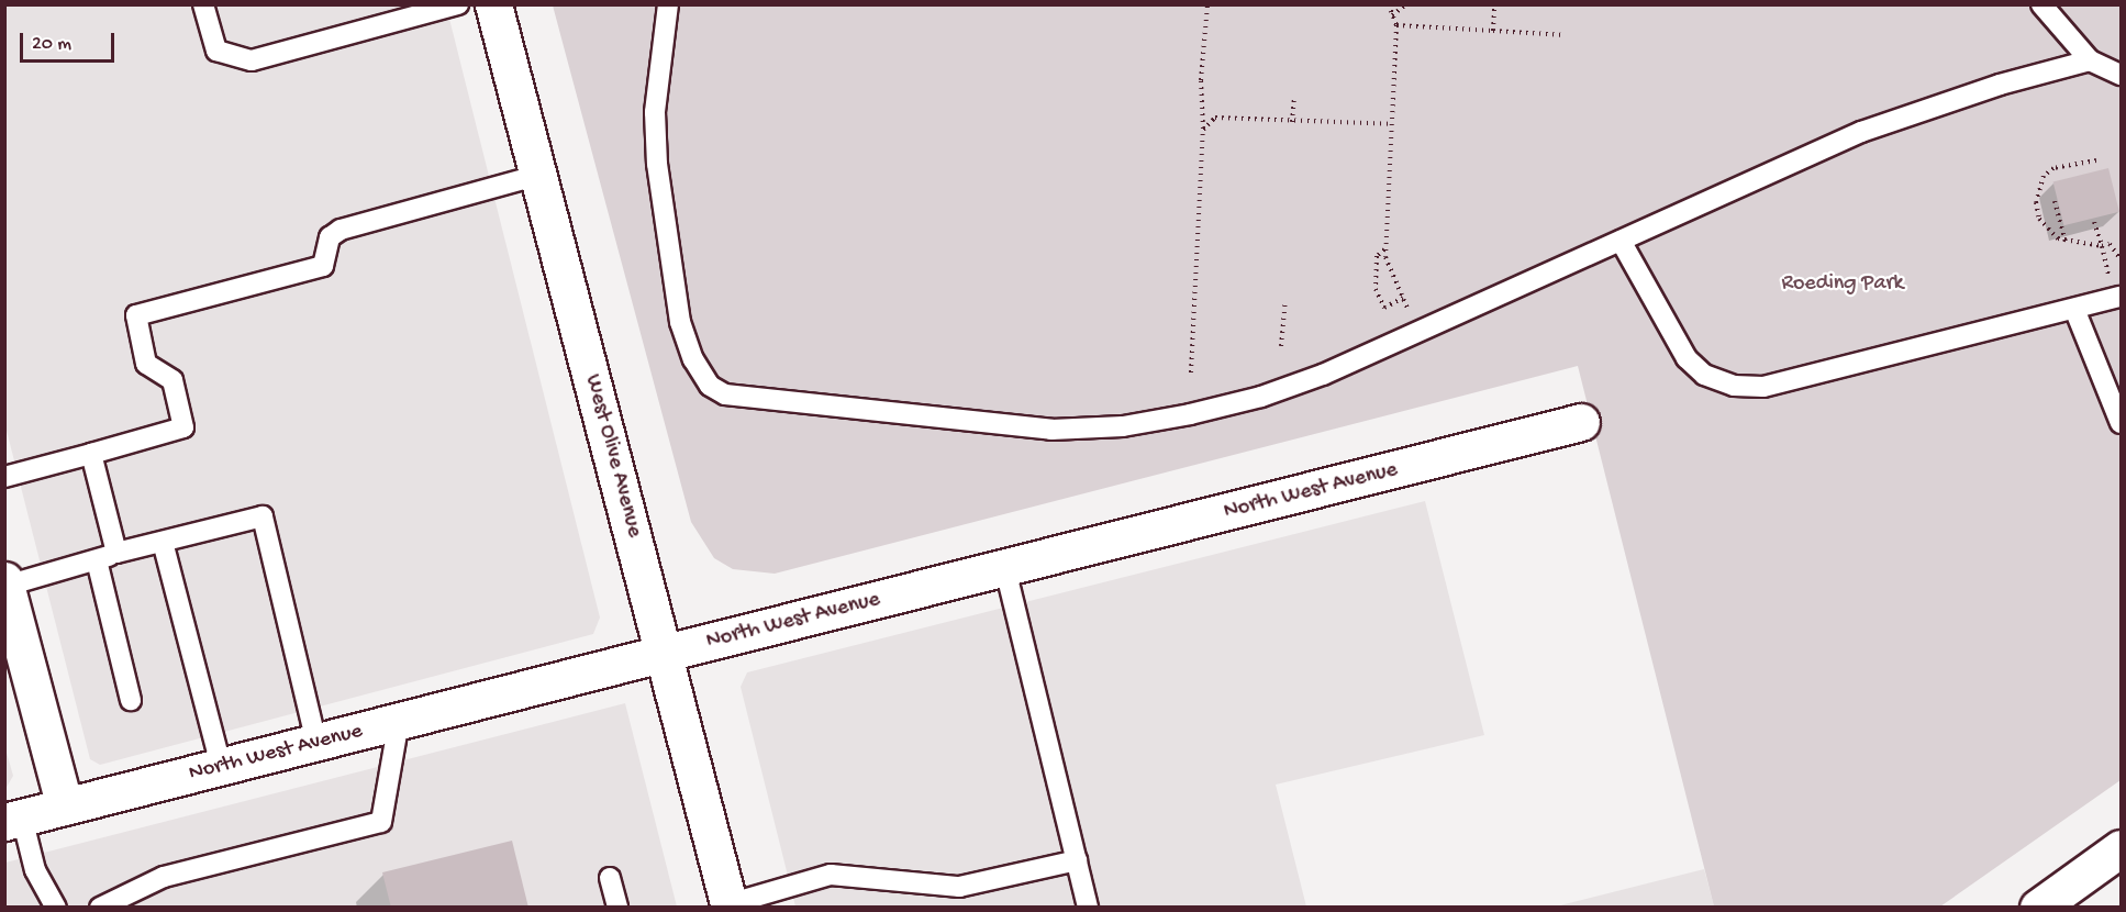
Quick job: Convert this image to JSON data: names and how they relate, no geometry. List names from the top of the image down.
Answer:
{
  "streets": {
    "main road": ["West Olive Avenue", "North West Avenue"]
  },
  "crossings": [
    ["West Olive Avenue", "North West Avenue"]
  ],
  "parks": ["Roeding Park"],
  "scale_bar": "20 m"
}
